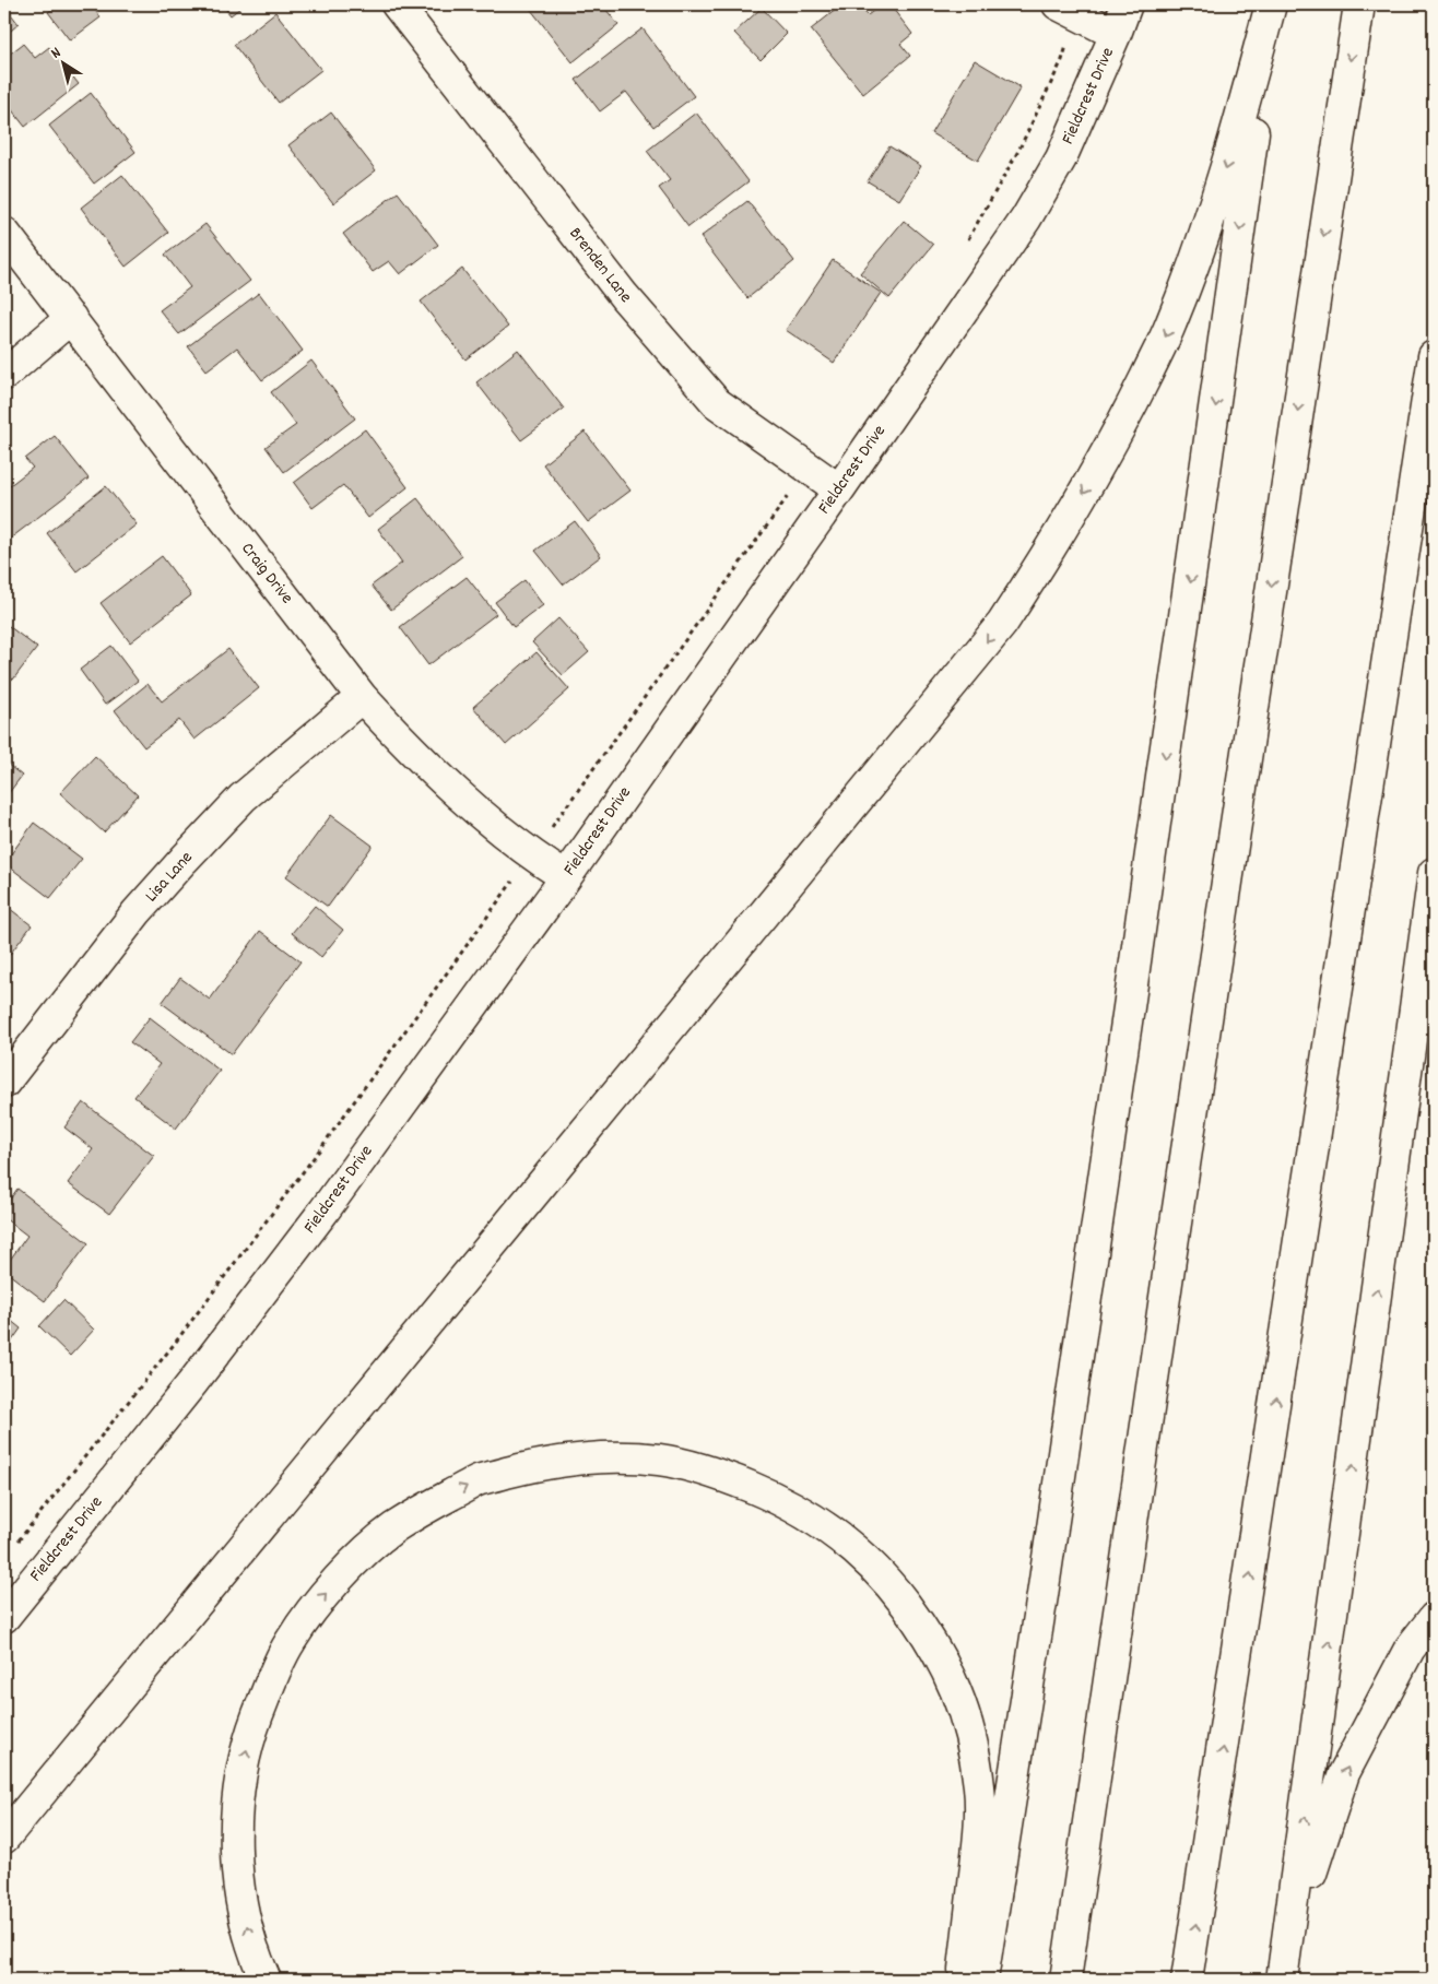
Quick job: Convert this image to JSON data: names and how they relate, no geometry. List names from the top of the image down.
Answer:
{
  "streets": {
    "main road": [
      "Fieldcrest Drive",
      "Brenden Lane",
      "Craig Drive",
      "Lisa Lane"
    ]
  },
  "crossings": [
    ["Fieldcrest Drive", "Brenden Lane"],
    ["Fieldcrest Drive", "Craig Drive"],
    ["Craig Drive", "Lisa Lane"]
  ],
  "north": "top left"
}
